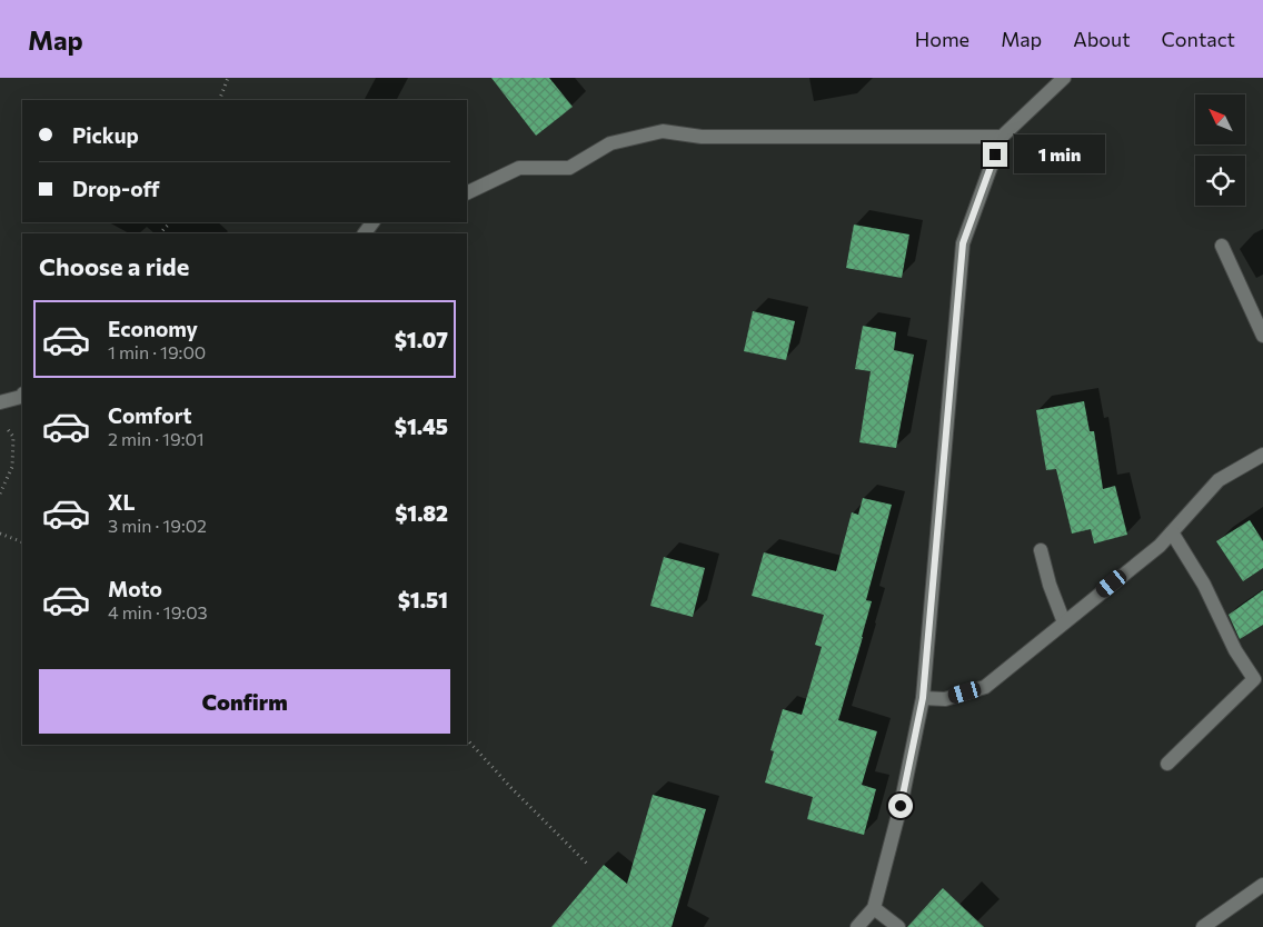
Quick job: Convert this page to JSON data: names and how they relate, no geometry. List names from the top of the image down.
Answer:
{
  "north": "top left",
  "page": {
    "header": "Map",
    "nav": [
      "Home",
      "Map",
      "About",
      "Contact"
    ],
    "banner": ["Pickup", "Drop-off"],
    "bubble": "1 min",
    "heading": "Choose a ride",
    "list": [
      {
        "name": "Economy",
        "note": "1 min · 19:00",
        "value": "$1.07"
      },
      {
        "name": "Comfort",
        "note": "2 min · 19:01",
        "value": "$1.45"
      },
      {
        "name": "XL",
        "note": "3 min · 19:02",
        "value": "$1.82"
      },
      {
        "name": "Moto",
        "note": "4 min · 19:03",
        "value": "$1.51"
      }
    ],
    "buttons": "Confirm"
  }
}
